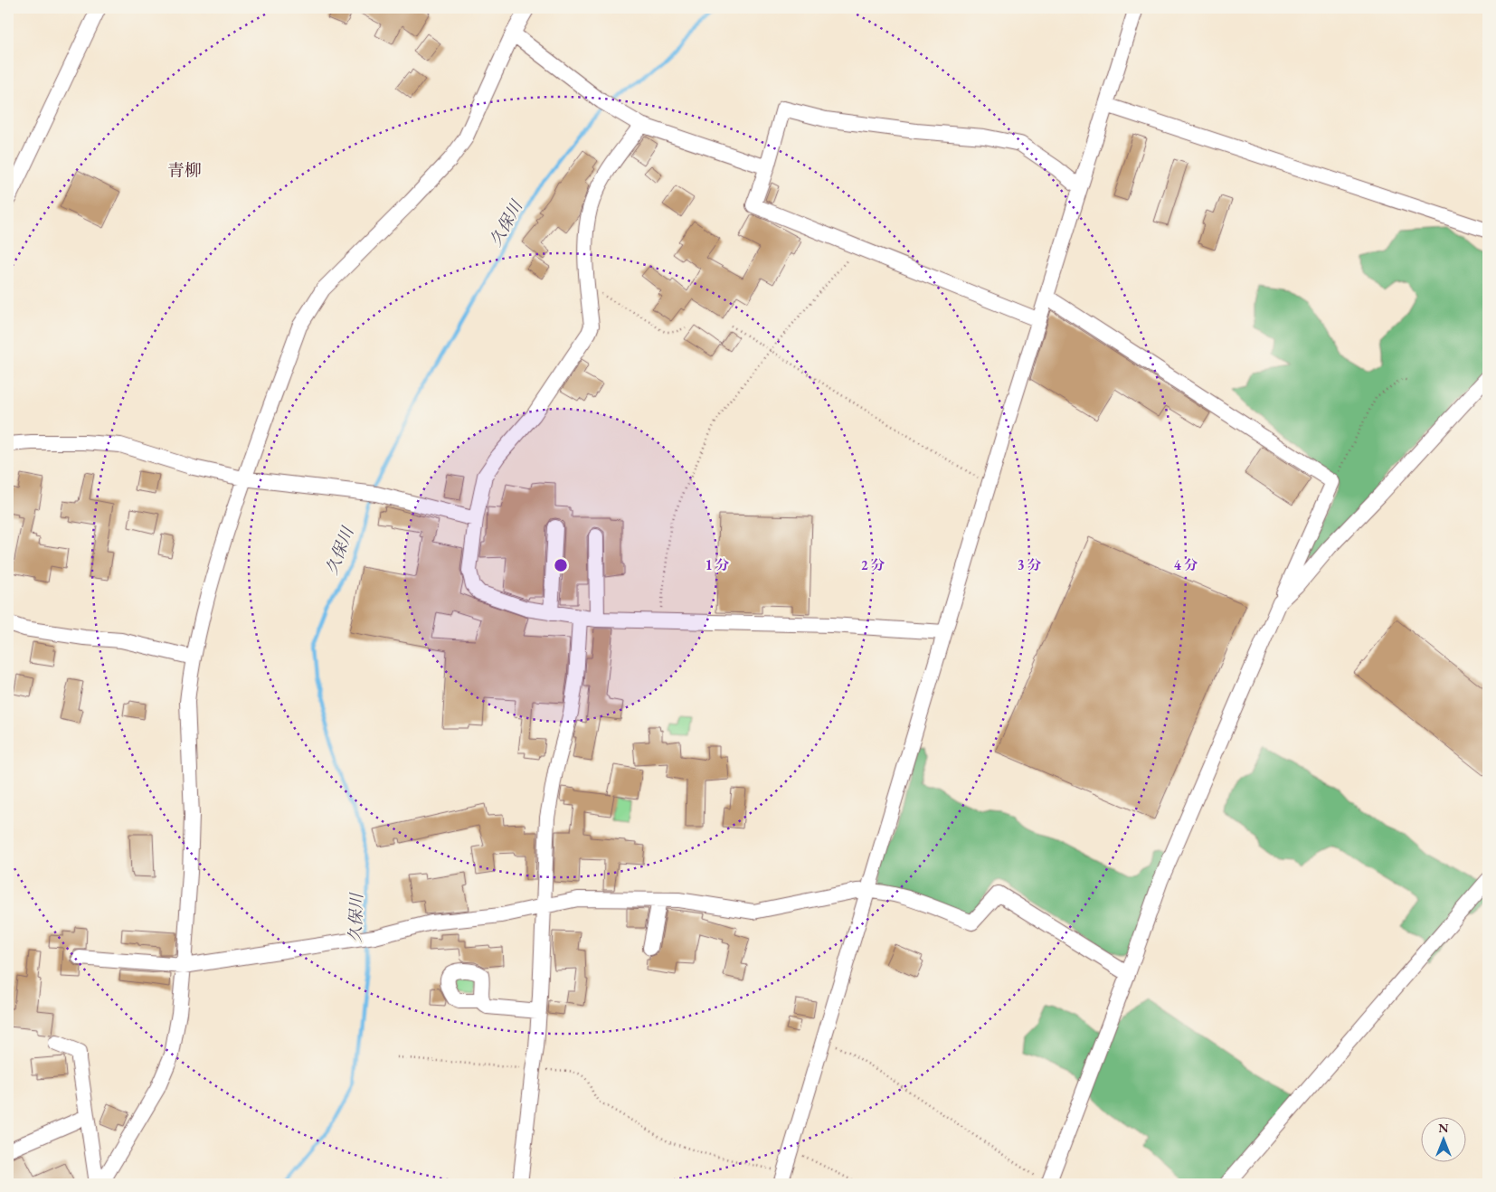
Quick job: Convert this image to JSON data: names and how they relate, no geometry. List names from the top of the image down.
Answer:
{
  "districts": ["青柳"],
  "water": ["久保川"],
  "north": "top",
  "rings": [
    "1 分",
    "2 分",
    "3 分",
    "4 分"
  ]
}
